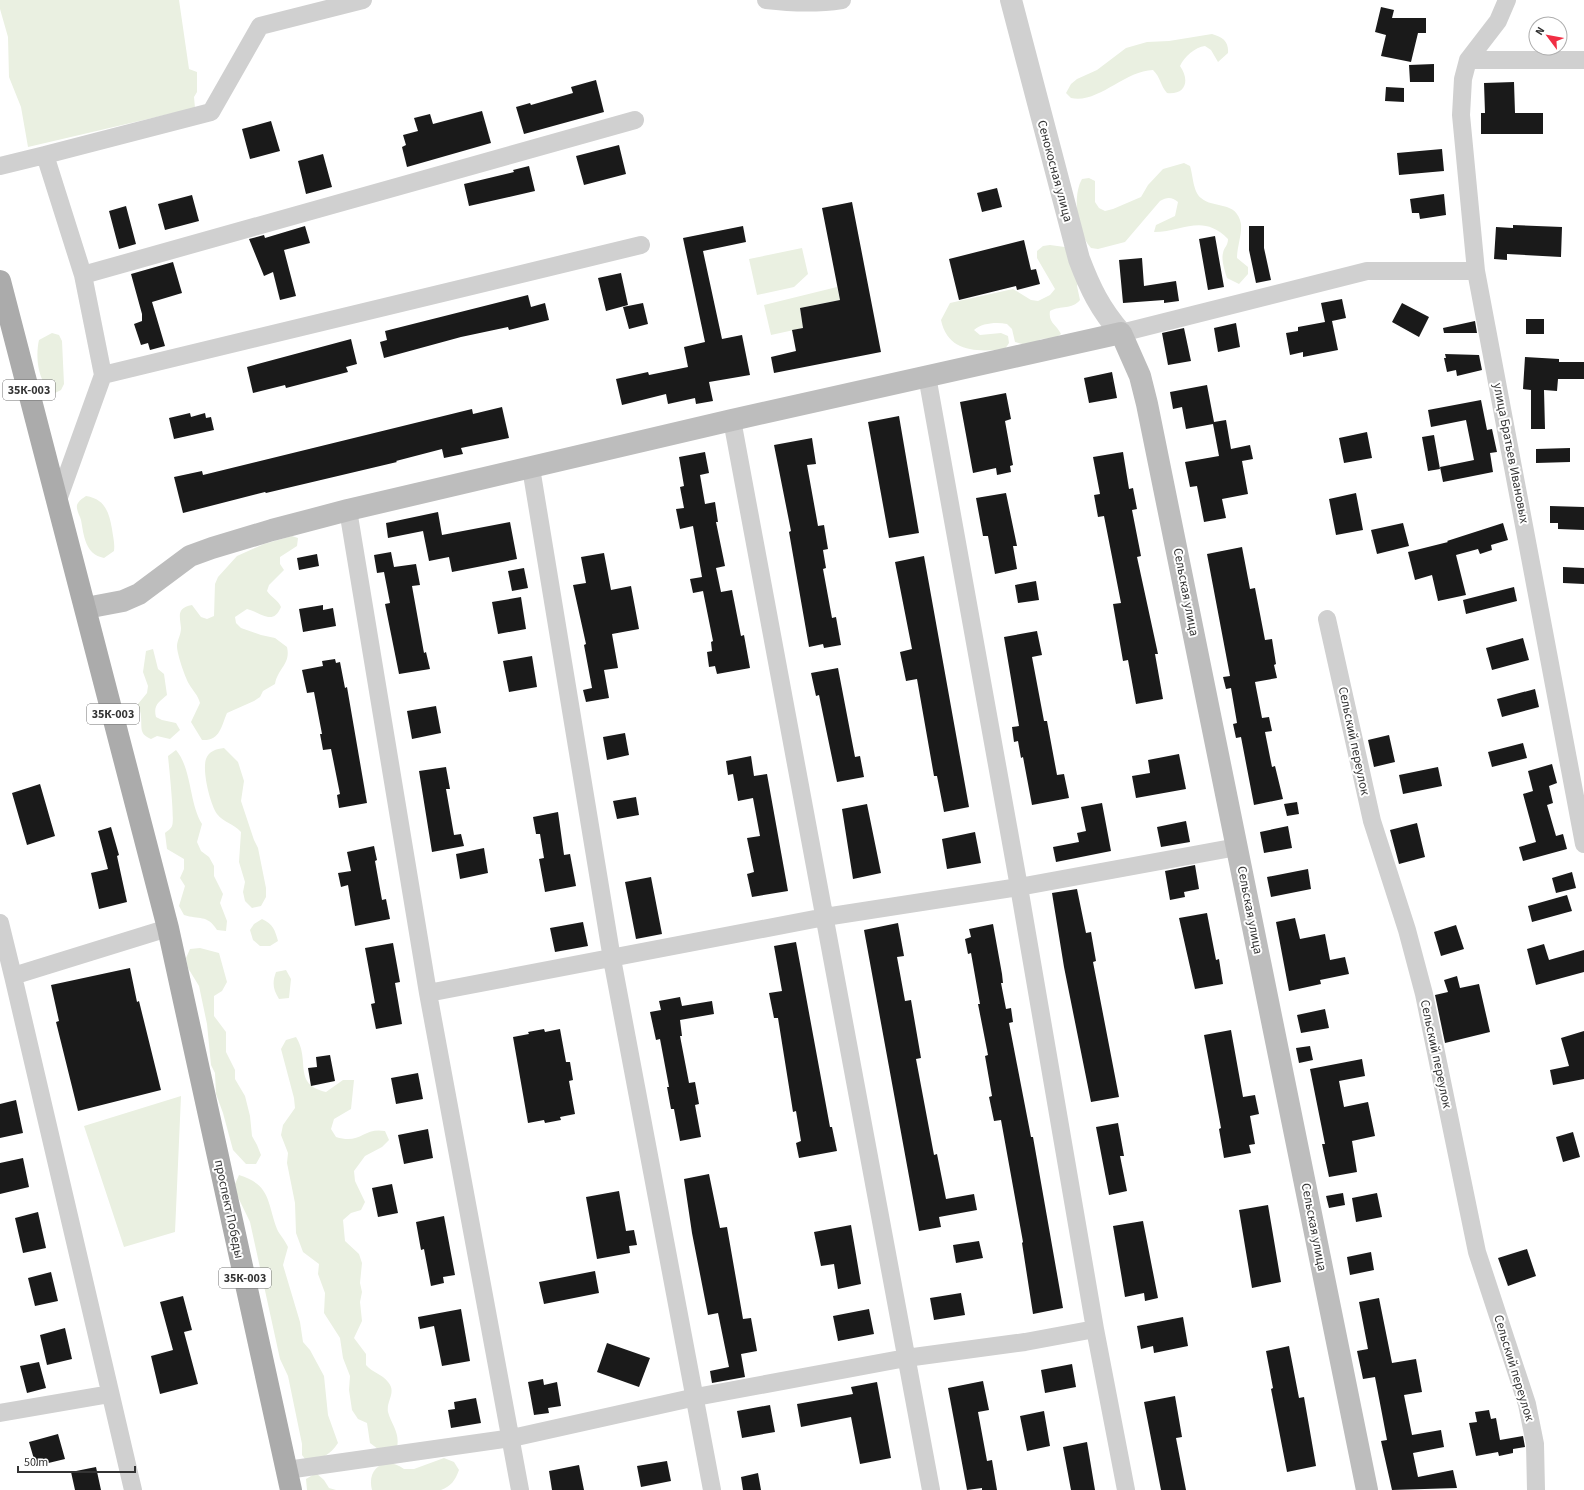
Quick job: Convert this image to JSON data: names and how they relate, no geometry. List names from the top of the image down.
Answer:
{
  "streets": {
    "main road": ["35К-003", "Сельская улица", "проспект Победы"],
    "street": ["Сенокосная улица", "улица Братьев Ивановых", "Сельский переулок"]
  },
  "crossings": [
    ["Сенокосная улица", "Сельская улица"],
    ["35К-003", "проспект Победы"]
  ],
  "scale_bar": "50 m",
  "north": "top left"
}
